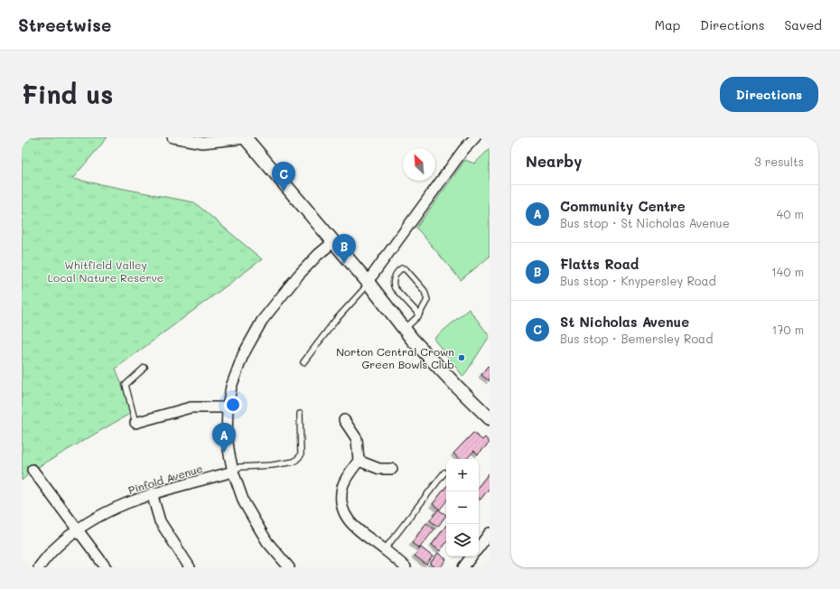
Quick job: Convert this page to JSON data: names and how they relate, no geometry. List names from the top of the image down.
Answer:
{
  "streets": {
    "street": ["Pinfold Avenue"]
  },
  "parks": ["Whitfield Valley Local Nature Reserve"],
  "places": ["Norton Central Crown Green Bowls Club"],
  "north": "top left",
  "page": {
    "header": "Streetwise",
    "nav": ["Map", "Directions", "Saved"],
    "buttons": "Directions",
    "title": "Find us",
    "heading": ["Nearby", "3 results"],
    "pins": ["C", "B", "A"],
    "list": [
      {
        "mark": "A",
        "name": "Community Centre",
        "note": "Bus stop · St Nicholas Avenue",
        "value": "40 m"
      },
      {
        "mark": "B",
        "name": "Flatts Road",
        "note": "Bus stop · Knypersley Road",
        "value": "140 m"
      },
      {
        "mark": "C",
        "name": "St Nicholas Avenue",
        "note": "Bus stop · Bemersley Road",
        "value": "170 m"
      }
    ],
    "map_buttons": ["+", "−"]
  }
}
